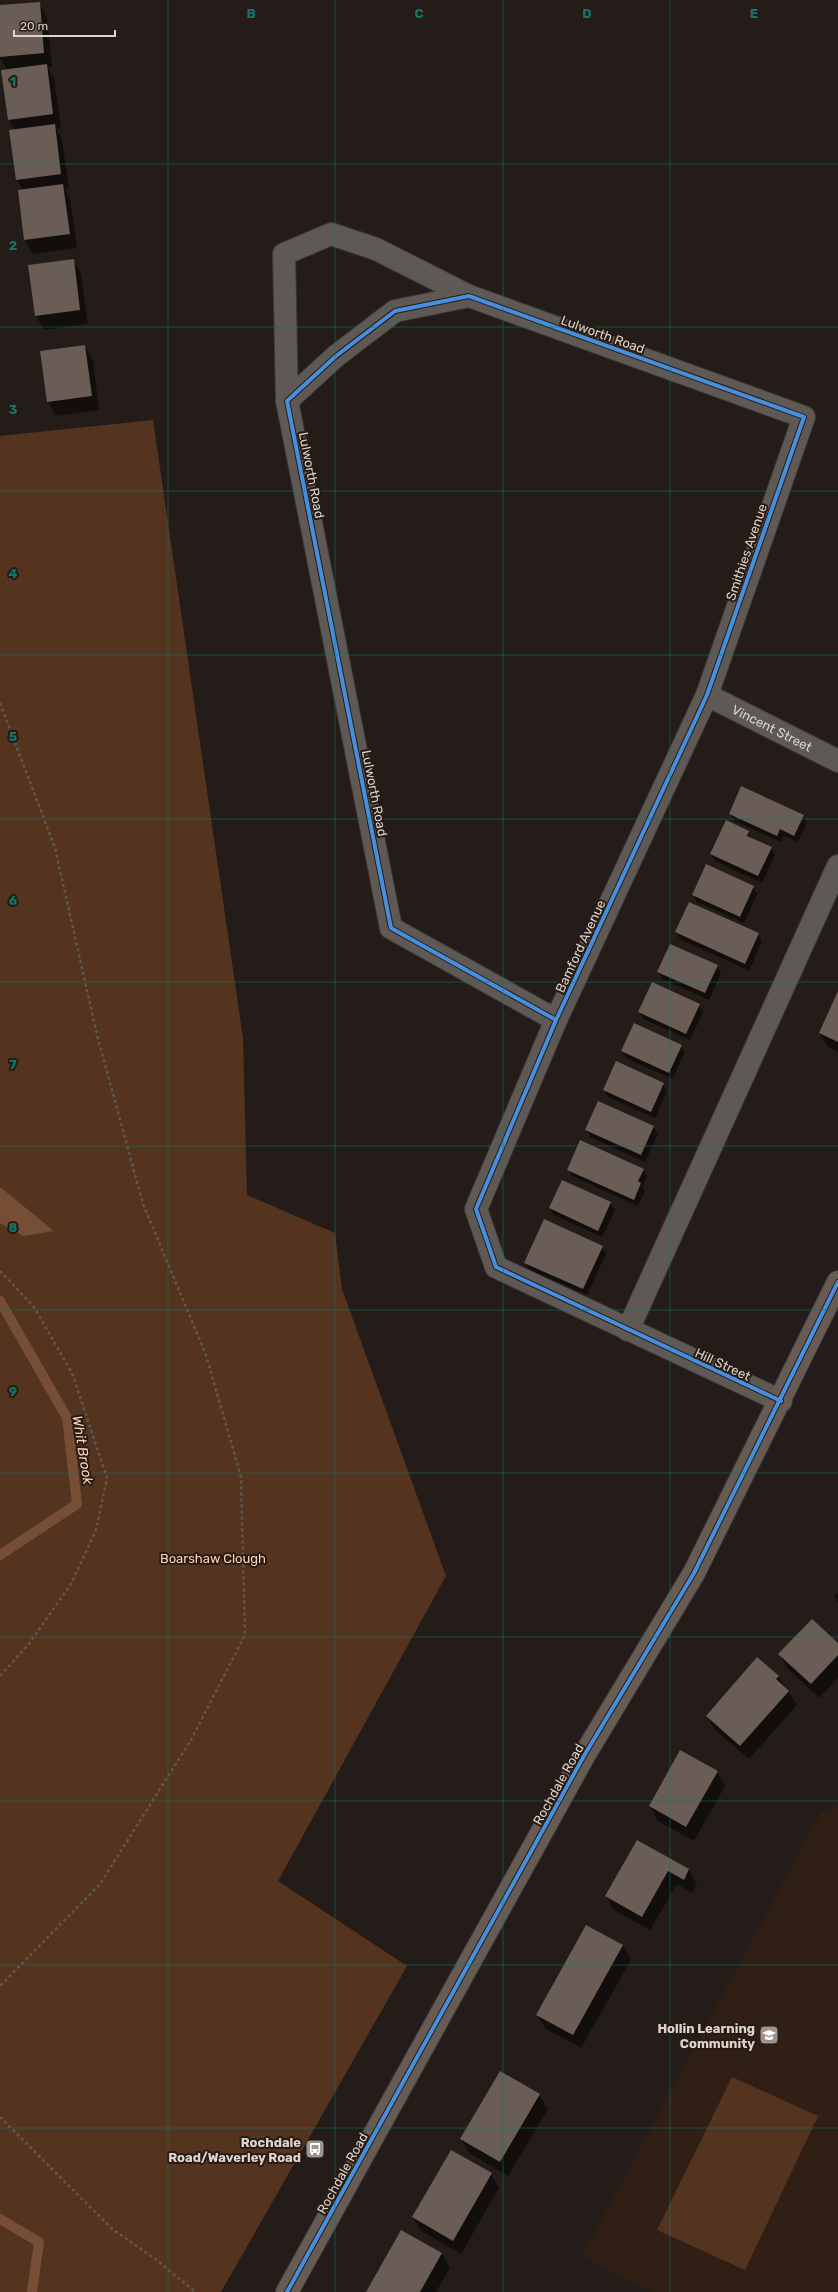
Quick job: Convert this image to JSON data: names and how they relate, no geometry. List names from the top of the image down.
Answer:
{
  "streets": {
    "main road": ["Rochdale Road"],
    "street": [
      "Lulworth Road",
      "Smithies Avenue",
      "Vincent Street",
      "Bamford Avenue",
      "Hill Street"
    ]
  },
  "crossings": [
    ["Lulworth Road", "Smithies Avenue"],
    ["Lulworth Road", "Bamford Avenue"],
    ["Smithies Avenue", "Vincent Street"],
    ["Smithies Avenue", "Bamford Avenue"],
    ["Vincent Street", "Bamford Avenue"],
    ["Bamford Avenue", "Hill Street"],
    ["Hill Street", "Rochdale Road"]
  ],
  "water": ["Whit Brook"],
  "parks": ["Boarshaw Clough"],
  "places": {
    "school or university": ["Hollin Learning Community"],
    "bus stop": ["Rochdale Road/Waverley Road"]
  },
  "scale_bar": "20 m",
  "grid": {
    "columns": [
      "B",
      "C",
      "D",
      "E"
    ],
    "rows": [
      "1",
      "2",
      "3",
      "4",
      "5",
      "6",
      "7",
      "8",
      "9"
    ]
  }
}
